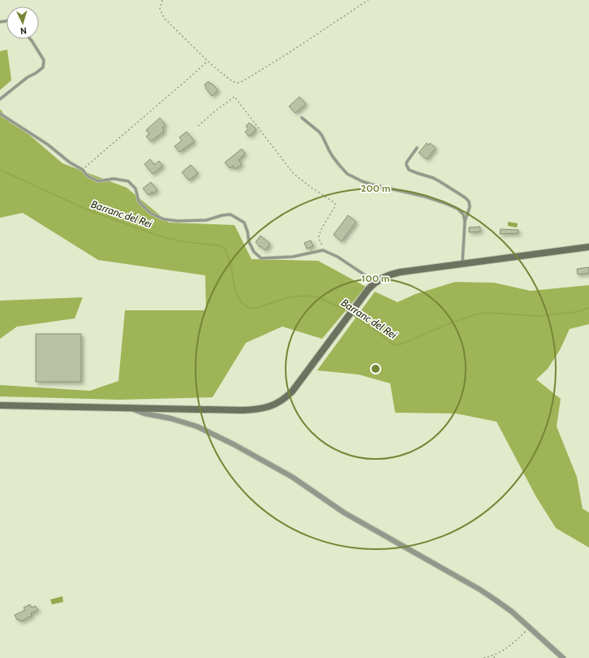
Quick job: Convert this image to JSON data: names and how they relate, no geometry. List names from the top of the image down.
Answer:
{
  "water": ["Barranc del Rei"],
  "north": "bottom",
  "rings": ["200 m", "100 m"]
}
